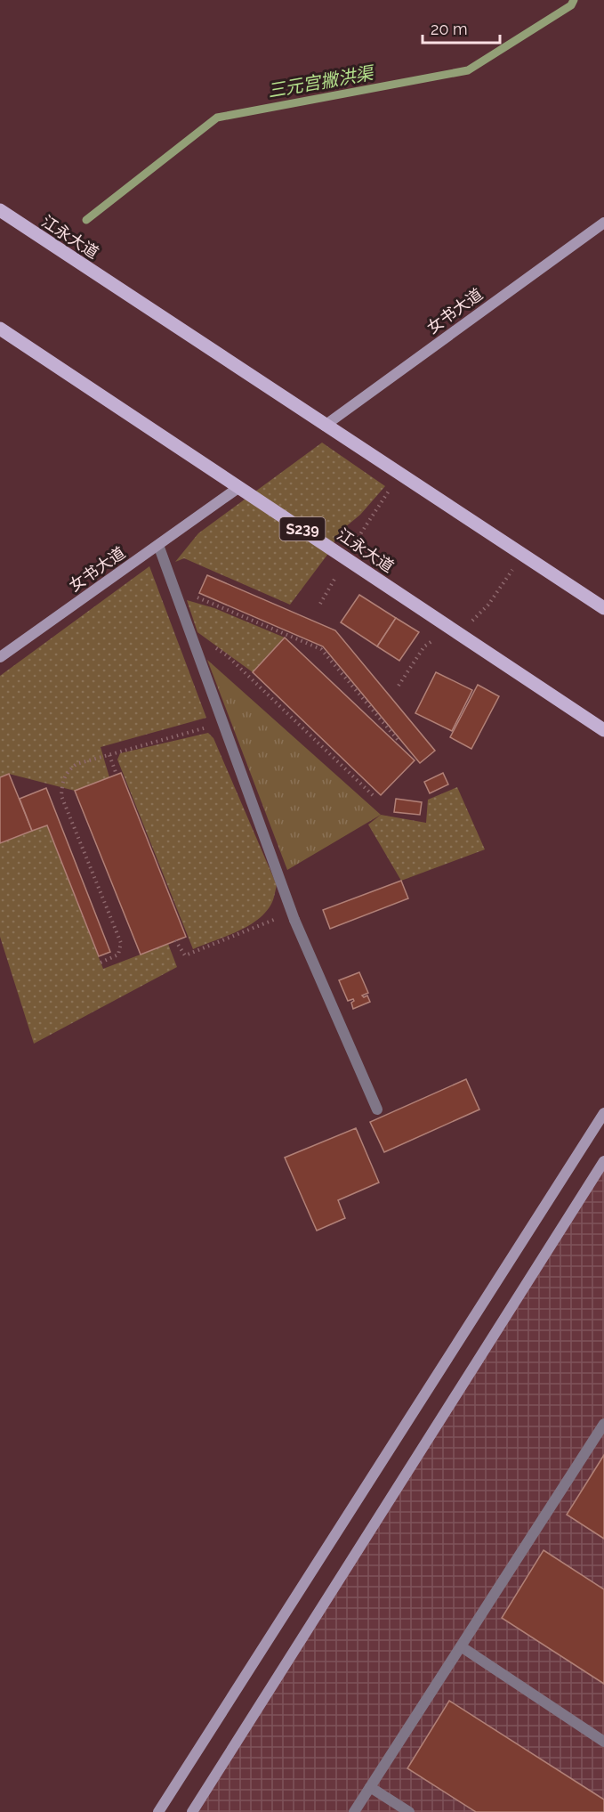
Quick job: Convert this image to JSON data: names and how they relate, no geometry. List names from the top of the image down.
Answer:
{
  "streets": {
    "main road": ["江永大道", "女书大道", "S239"]
  },
  "crossings": [
    ["江永大道", "女书大道"]
  ],
  "water": ["三元宫撇洪渠"],
  "scale_bar": "20 m"
}
